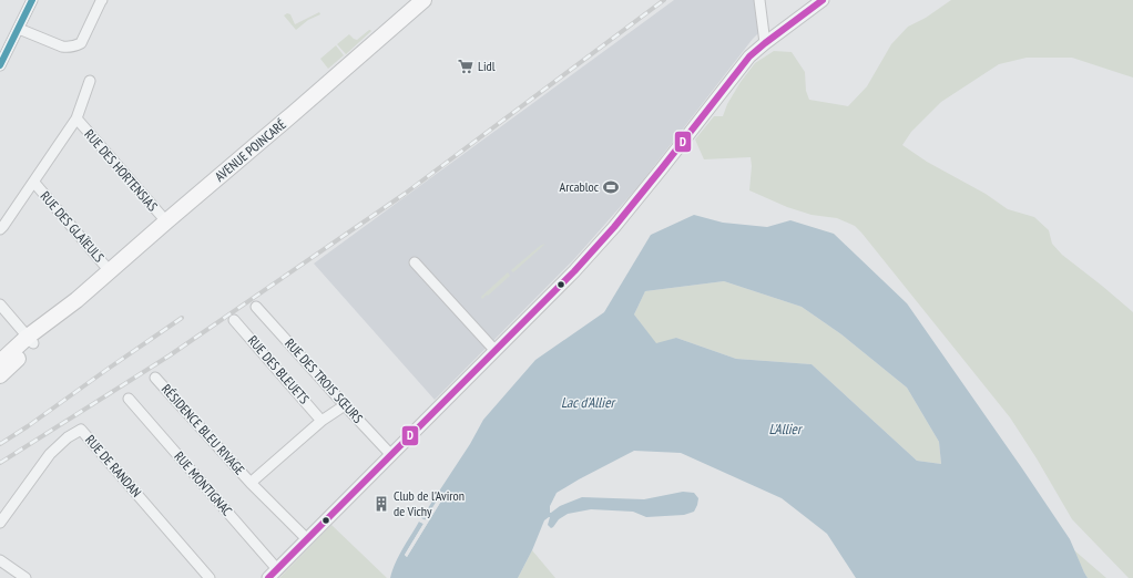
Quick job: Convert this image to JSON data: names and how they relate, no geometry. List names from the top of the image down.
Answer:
{
  "streets": {
    "main road": ["AVENUE POINCARÉ"],
    "street": [
      "RUE DES HORTENSIAS",
      "RUE DES GLAÏEULS",
      "RUE DES BLEUETS",
      "RUE DES TROIS SŒURS",
      "RÉSIDENCE BLEU RIVAGE",
      "RUE DE RANDAN",
      "RUE MONTIGNAC"
    ]
  },
  "crossings": [
    ["AVENUE POINCARÉ", "RUE DES HORTENSIAS"],
    ["AVENUE POINCARÉ", "RUE DES GLAÏEULS"],
    ["RUE DES BLEUETS", "RÉSIDENCE BLEU RIVAGE"],
    ["RUE DES TROIS SŒURS", "RÉSIDENCE BLEU RIVAGE"]
  ],
  "water": ["Lac d'Allier", "L'Allier"],
  "places": {
    "supermarket": ["Lidl"],
    "sports": ["Arcabloc"],
    "building": ["Club de l'Aviron de Vichy"]
  },
  "lines": ["transit line D"]
}
